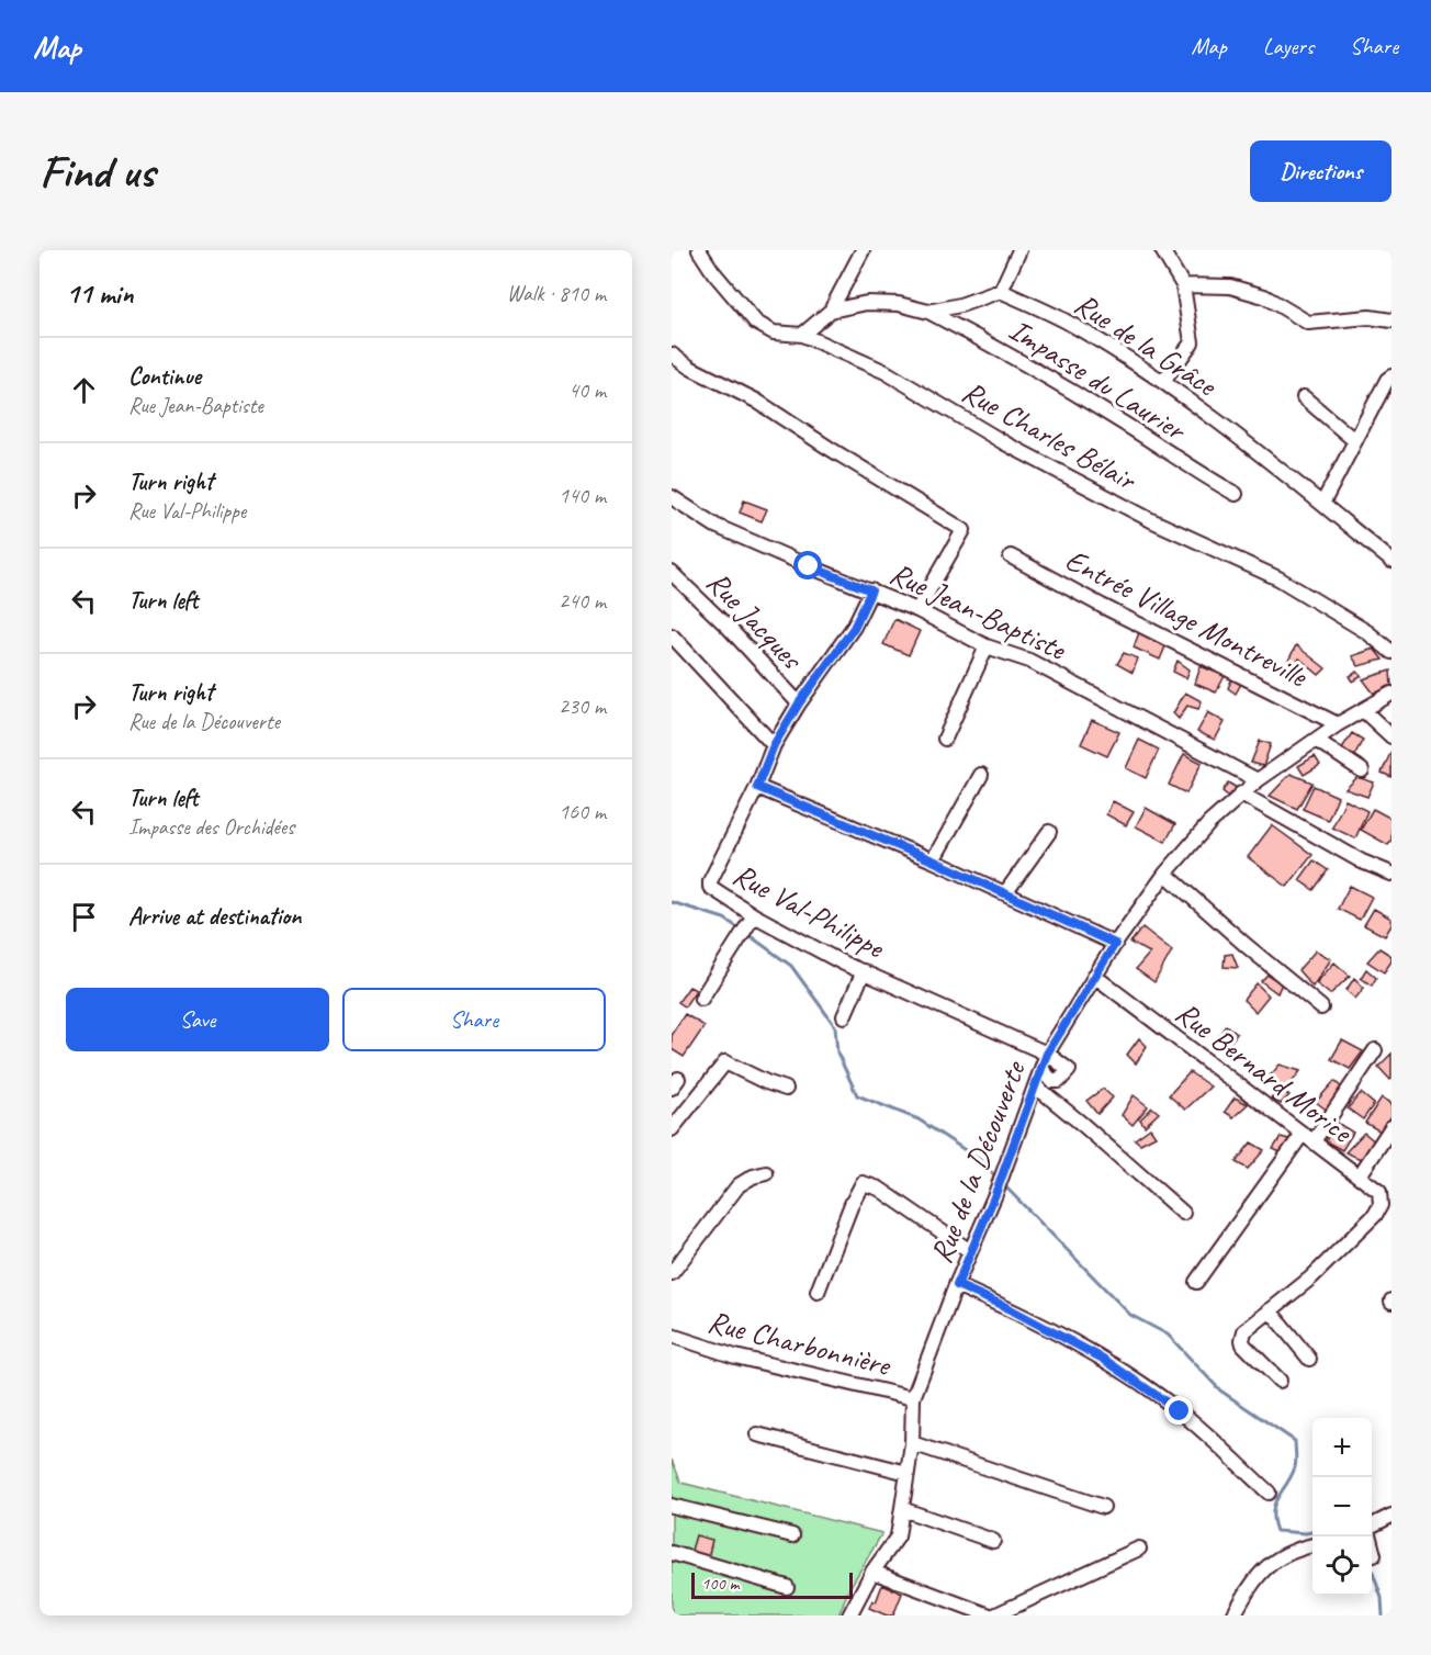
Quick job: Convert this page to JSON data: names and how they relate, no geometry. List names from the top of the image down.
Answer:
{
  "streets": {
    "street": [
      "Rue de la Grâce",
      "Impasse du Laurier",
      "Rue Charles Bélair",
      "Rue Jean-Baptiste",
      "Entrée Village Montreville",
      "Rue Jacques",
      "Rue Val-Philippe",
      "Rue Bernard Morice",
      "Rue de la Découverte",
      "Rue Charbonnière"
    ]
  },
  "crossings": [
    ["Rue Jean-Baptiste", "Rue Val-Philippe"],
    ["Rue Jean-Baptiste", "Rue de la Découverte"],
    ["Entrée Village Montreville", "Rue de la Découverte"],
    ["Rue Jacques", "Rue Val-Philippe"],
    ["Rue Val-Philippe", "Rue de la Découverte"],
    ["Rue Bernard Morice", "Rue de la Découverte"],
    ["Rue de la Découverte", "Rue Charbonnière"]
  ],
  "scale_bar": "100 m",
  "page": {
    "header": "Map",
    "nav": ["Map", "Layers", "Share"],
    "buttons": [
      "Directions",
      ["Save", "Share"]
    ],
    "title": "Find us",
    "heading": ["11 min", "Walk · 810 m"],
    "list": [
      ["Continue", "Rue Jean-Baptiste", "40 m"],
      ["Turn right", "Rue Val-Philippe", "140 m"],
      ["Turn left", "240 m"],
      ["Turn right", "Rue de la Découverte", "230 m"],
      ["Turn left", "Impasse des Orchidées", "160 m"],
      "Arrive at destination"
    ],
    "map_buttons": ["+", "−"],
    "scale": "100 m"
  }
}
